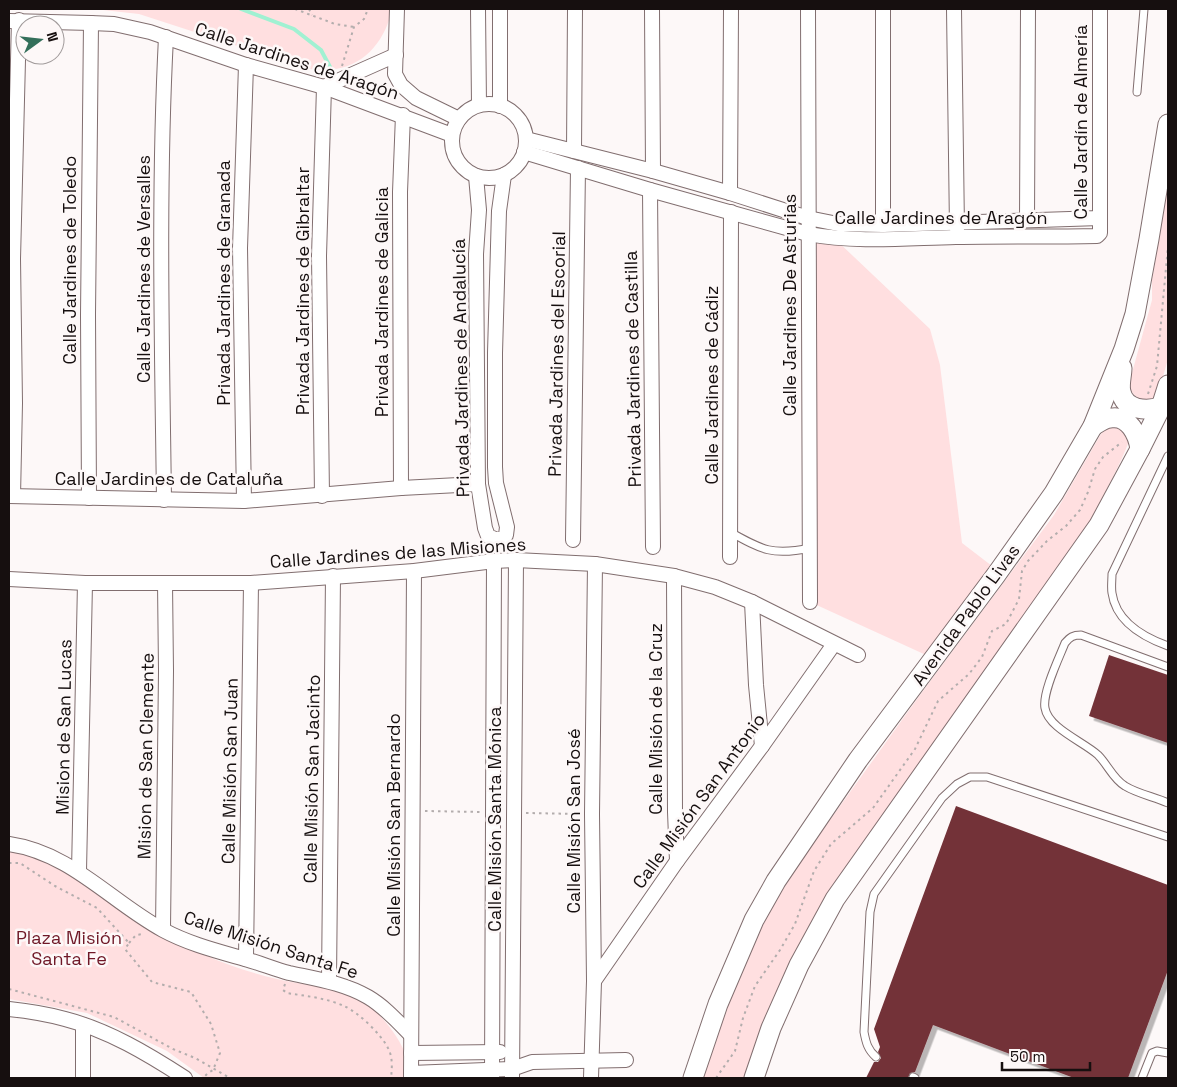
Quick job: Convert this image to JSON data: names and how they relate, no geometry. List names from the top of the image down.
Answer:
{
  "streets": {
    "main road": ["Avenida Pablo Livas"],
    "street": [
      "Calle Jardines de Aragón",
      "Calle Jardín de Almería",
      "Calle Jardines de Toledo",
      "Calle Jardines de Versalles",
      "Privada Jardines de Granada",
      "Privada Jardines de Gibraltar",
      "Privada Jardines de Galicia",
      "Calle Jardines De Asturias",
      "Privada Jardines del Escorial",
      "Privada Jardines de Andalucía",
      "Privada Jardines de Castilla",
      "Calle Jardines de Cádiz",
      "Calle Jardines de Cataluña",
      "Calle Jardines de las Misiones",
      "Calle Misión de la Cruz",
      "Mision de San Lucas",
      "Mision de San Clemente",
      "Calle Misión San Juan",
      "Calle Misión San Jacinto",
      "Calle Misión San Antonio",
      "Calle Misión Santa Mónica",
      "Calle Misión San José",
      "Calle Misión San Bernardo",
      "Calle Misión Santa Fe"
    ]
  },
  "crossings": [
    ["Calle Jardines de Aragón", "Calle Jardín de Almería"],
    ["Calle Jardines de Aragón", "Calle Jardines de Toledo"],
    ["Calle Jardines de Aragón", "Calle Jardines de Versalles"],
    ["Calle Jardines de Aragón", "Privada Jardines de Granada"],
    ["Calle Jardines de Aragón", "Privada Jardines de Gibraltar"],
    ["Calle Jardines de Aragón", "Privada Jardines de Galicia"],
    ["Calle Jardines de Aragón", "Calle Jardines De Asturias"],
    ["Calle Jardines de Aragón", "Privada Jardines del Escorial"],
    ["Calle Jardines de Aragón", "Privada Jardines de Andalucía"],
    ["Calle Jardines de Aragón", "Privada Jardines de Castilla"],
    ["Calle Jardines de Aragón", "Calle Jardines de Cádiz"],
    ["Calle Jardines de Toledo", "Calle Jardines de Cataluña"],
    ["Calle Jardines de Versalles", "Calle Jardines de Cataluña"],
    ["Privada Jardines de Granada", "Calle Jardines de Cataluña"],
    ["Privada Jardines de Gibraltar", "Calle Jardines de Cataluña"],
    ["Privada Jardines de Galicia", "Calle Jardines de Cataluña"],
    ["Privada Jardines de Andalucía", "Calle Jardines de Cataluña"],
    ["Calle Jardines de las Misiones", "Calle Misión de la Cruz"],
    ["Calle Jardines de las Misiones", "Mision de San Lucas"],
    ["Calle Jardines de las Misiones", "Mision de San Clemente"],
    ["Calle Jardines de las Misiones", "Calle Misión San Juan"],
    ["Calle Jardines de las Misiones", "Calle Misión San Jacinto"],
    ["Calle Jardines de las Misiones", "Calle Misión San Antonio"],
    ["Calle Jardines de las Misiones", "Calle Misión Santa Mónica"],
    ["Calle Jardines de las Misiones", "Calle Misión San José"],
    ["Calle Jardines de las Misiones", "Calle Misión San Bernardo"],
    ["Calle Misión de la Cruz", "Calle Misión San Antonio"],
    ["Mision de San Lucas", "Calle Misión Santa Fe"],
    ["Mision de San Clemente", "Calle Misión Santa Fe"],
    ["Calle Misión San Juan", "Calle Misión Santa Fe"],
    ["Calle Misión San Jacinto", "Calle Misión Santa Fe"],
    ["Calle Misión San Antonio", "Calle Misión San José"],
    ["Calle Misión San Bernardo", "Calle Misión Santa Fe"]
  ],
  "parks": ["Plaza Misión Santa Fe"],
  "scale_bar": "50 m",
  "north": "right"
}
